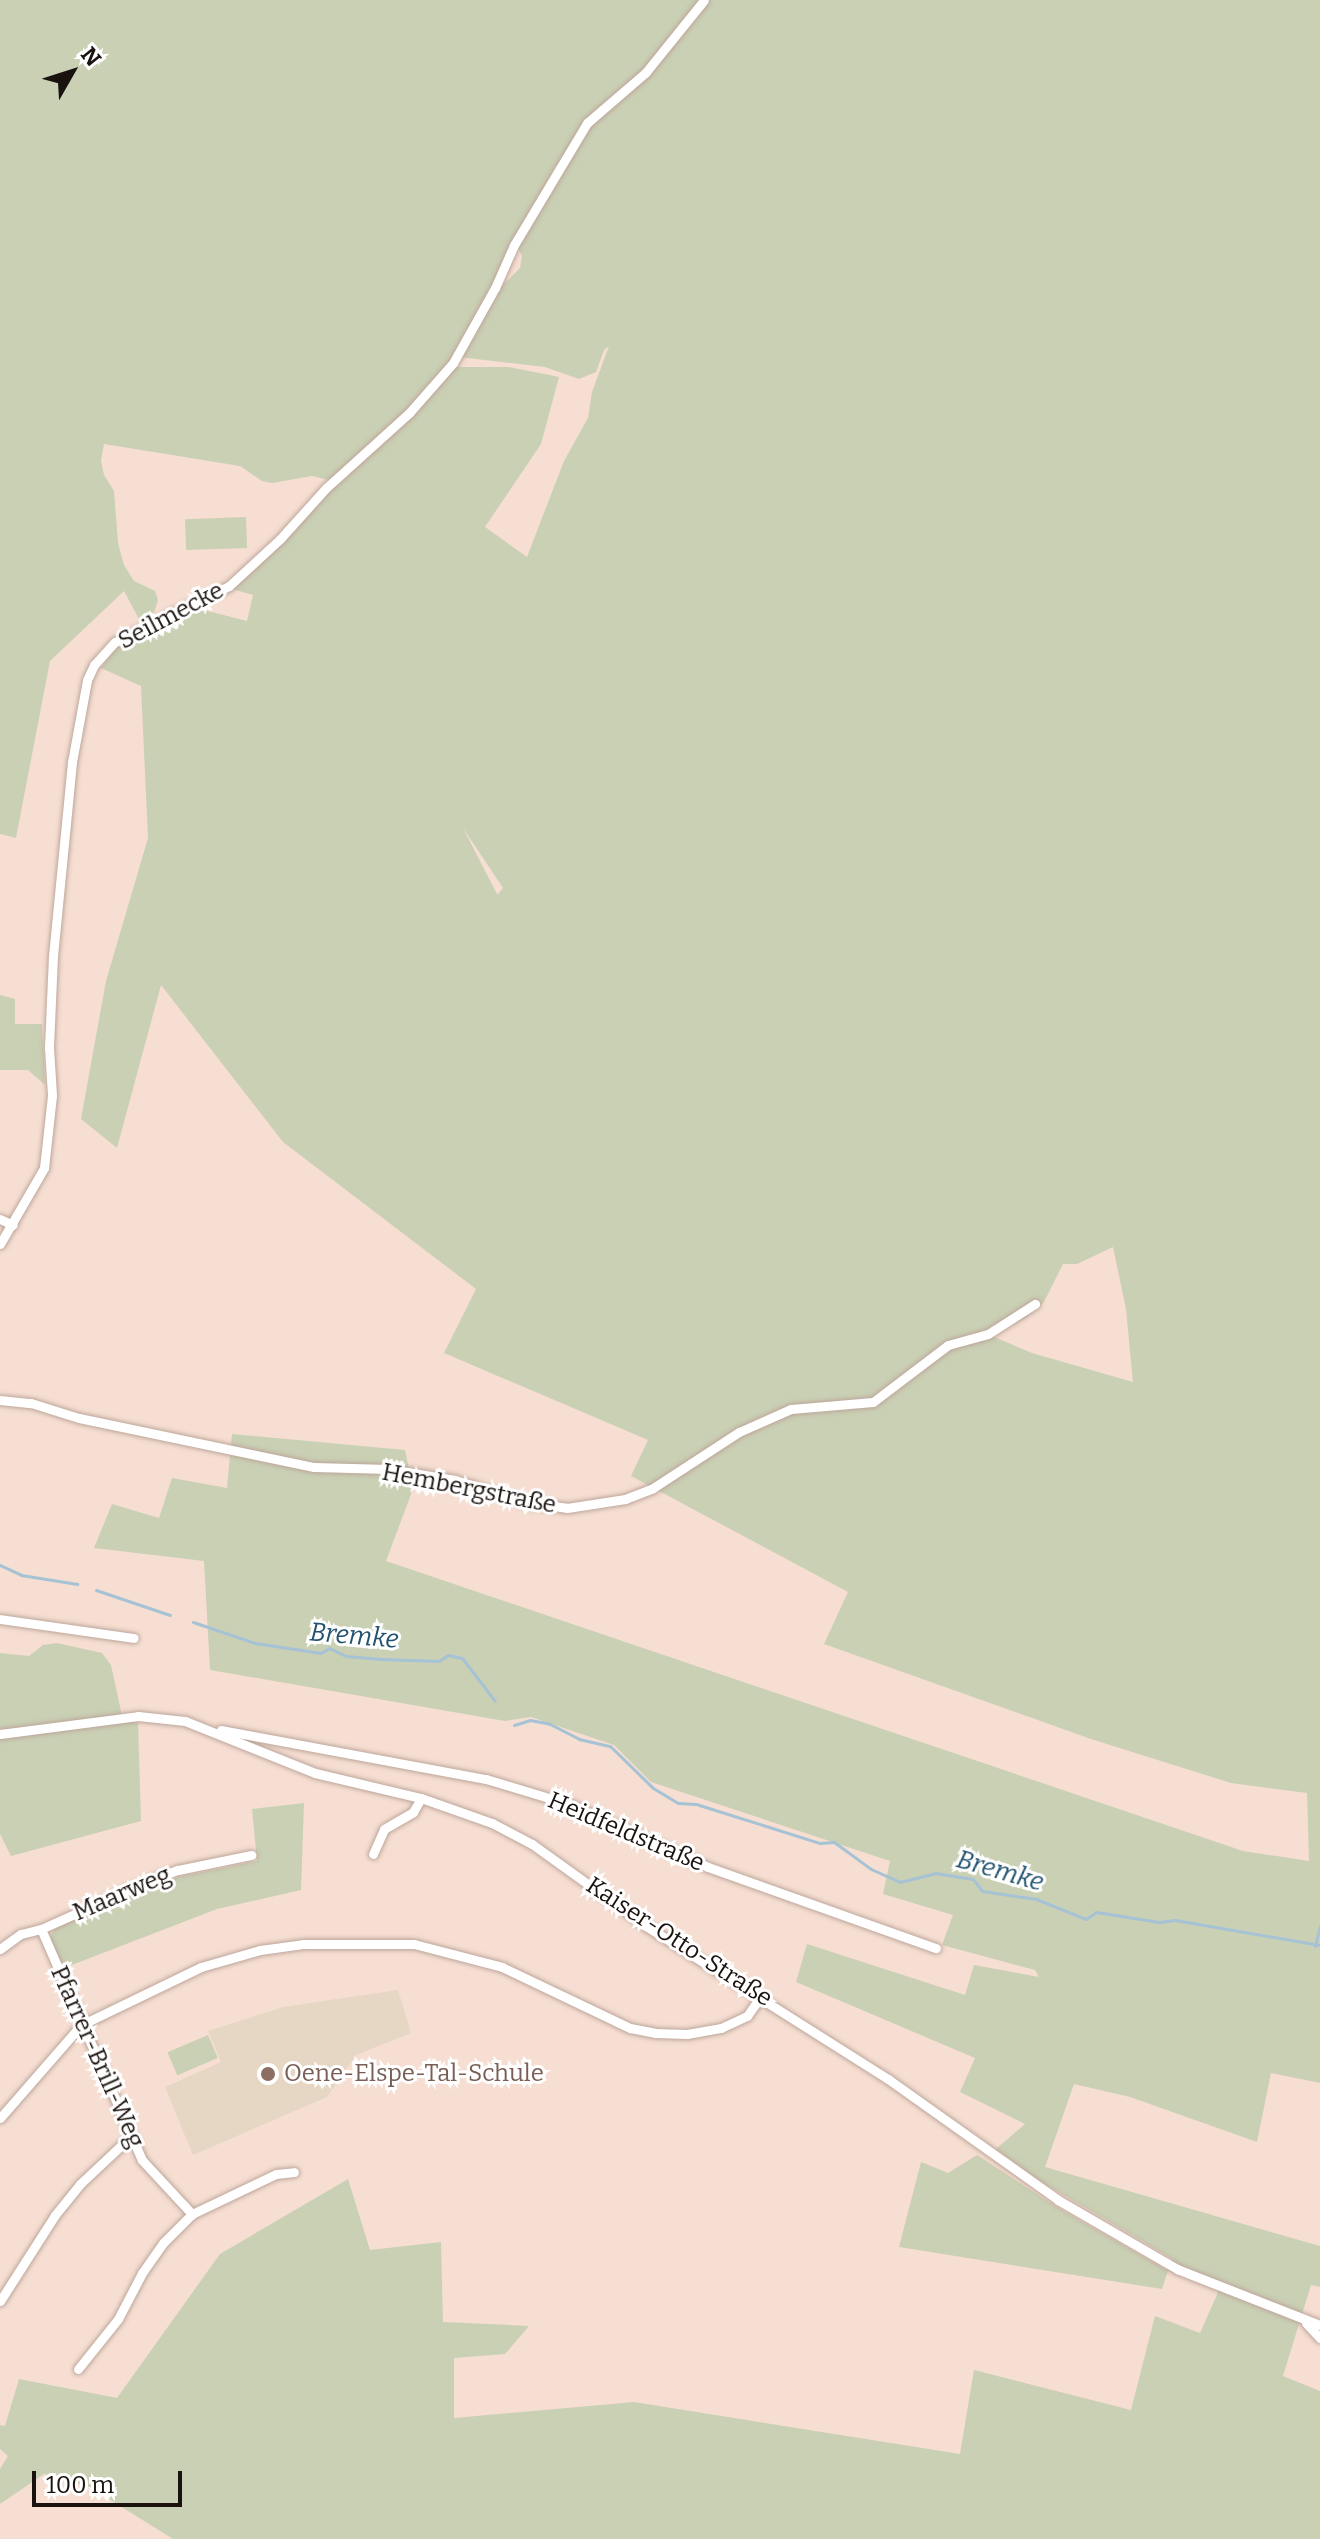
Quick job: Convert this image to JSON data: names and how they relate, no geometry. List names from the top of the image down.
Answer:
{
  "streets": {
    "street": [
      "Seilmecke",
      "Hembergstraße",
      "Heidfeldstraße",
      "Maarweg",
      "Kaiser-Otto-Straße",
      "Pfarrer-Brill-Weg"
    ]
  },
  "crossings": [
    ["Heidfeldstraße", "Kaiser-Otto-Straße"],
    ["Maarweg", "Pfarrer-Brill-Weg"]
  ],
  "water": ["Bremke"],
  "places": ["Oene-Elspe-Tal-Schule"],
  "scale_bar": "100 m",
  "north": "top right"
}
